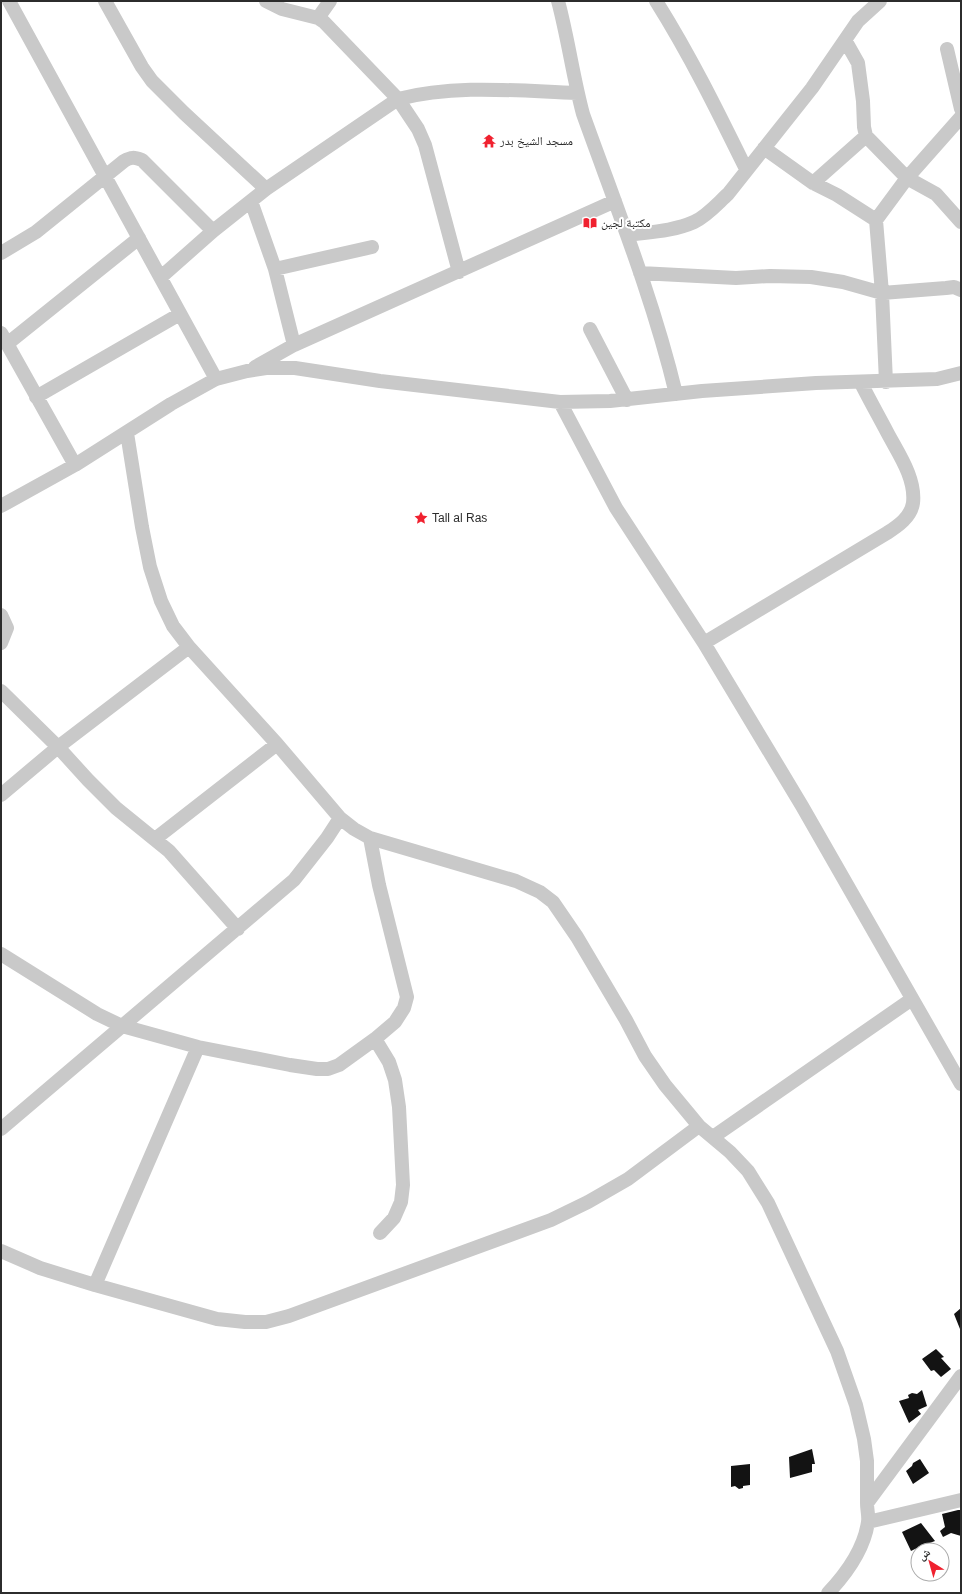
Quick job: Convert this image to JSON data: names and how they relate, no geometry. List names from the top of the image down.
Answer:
{
  "places": {
    "temple": ["مسجد الشيخ بدر"],
    "library": ["مكتبة لجين"],
    "place": ["Tall al Ras"]
  },
  "north": "top left"
}
